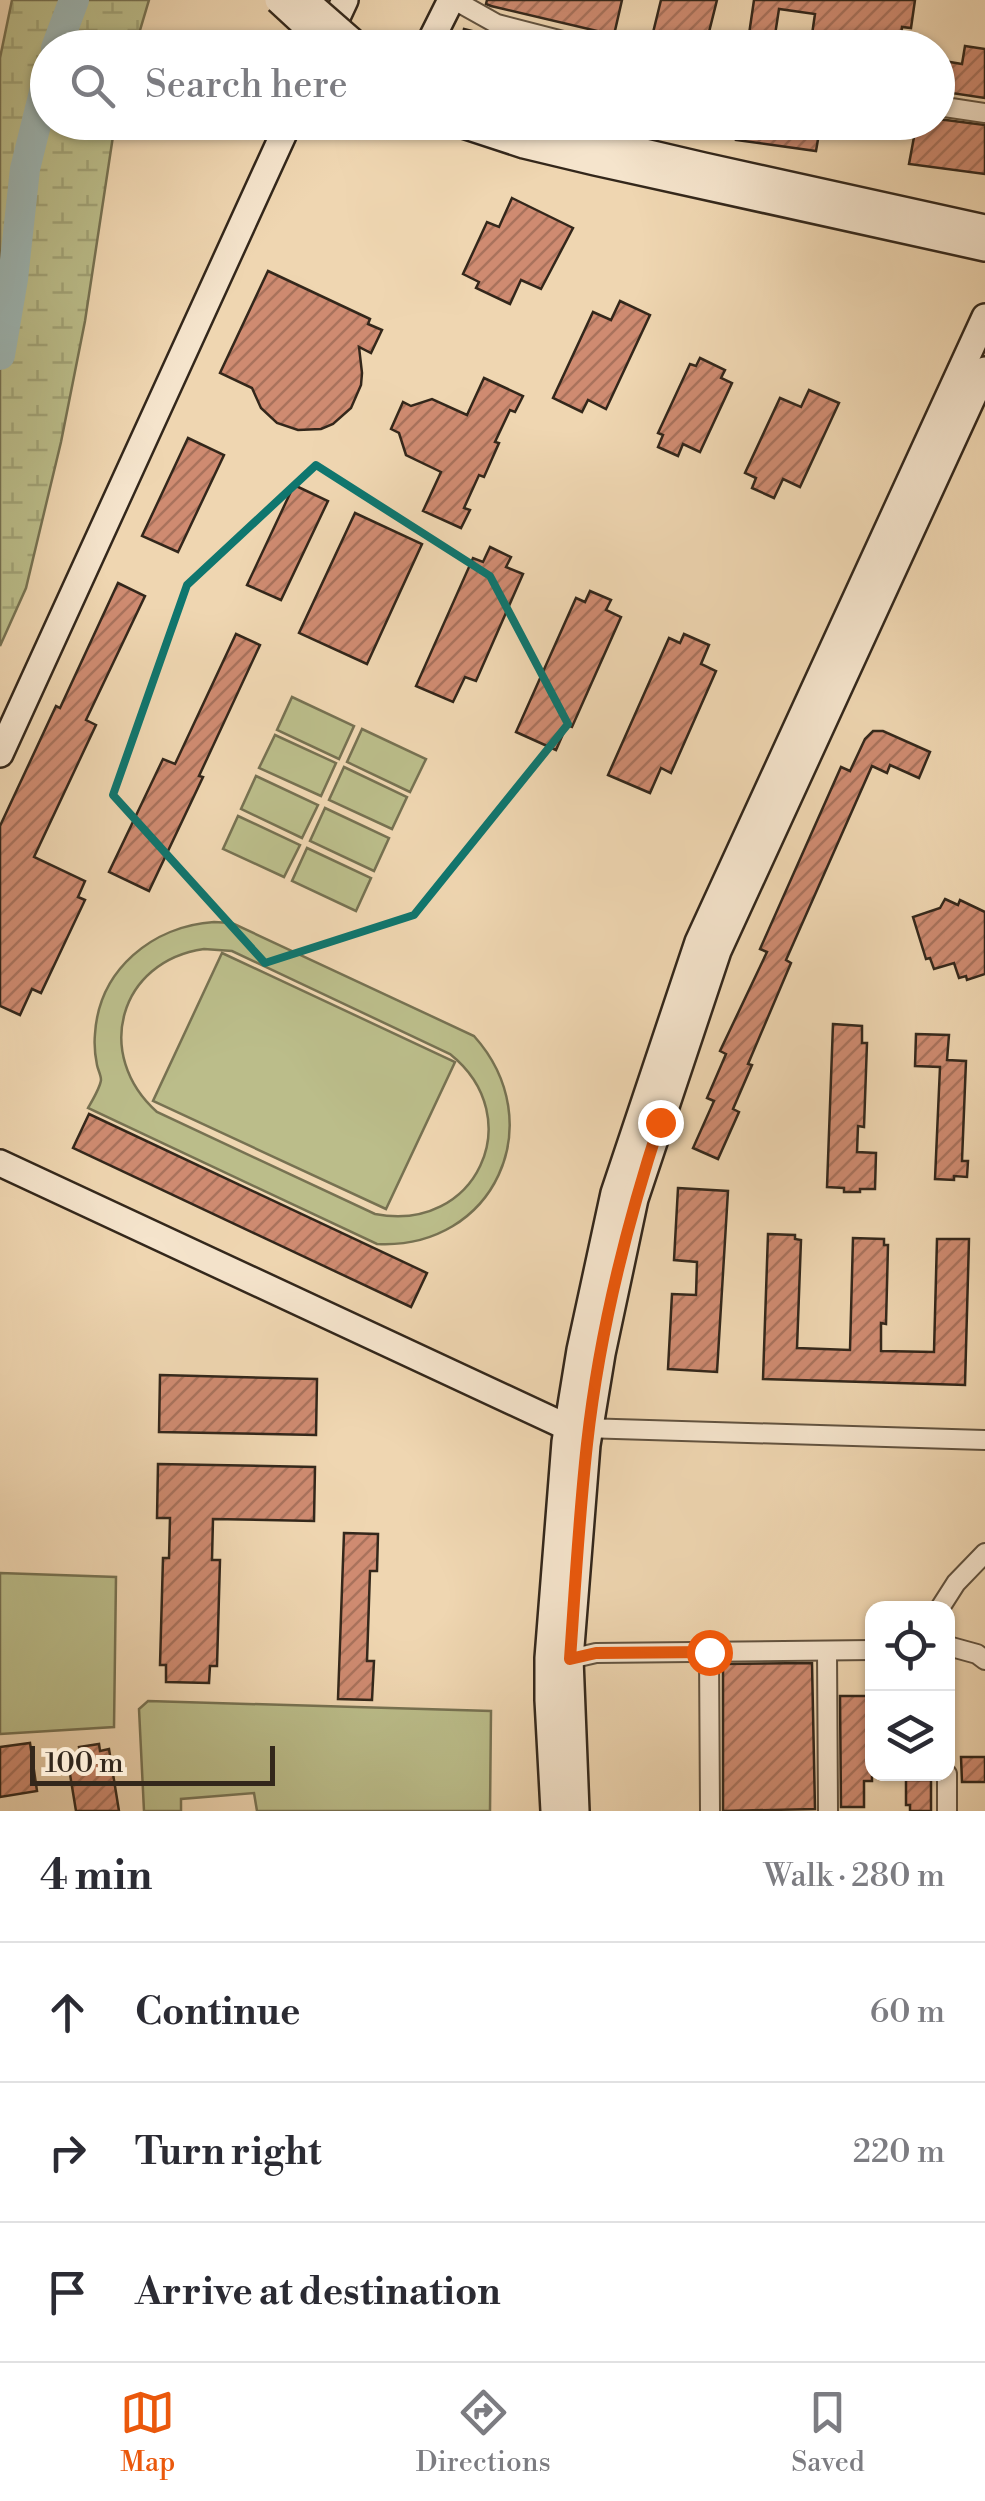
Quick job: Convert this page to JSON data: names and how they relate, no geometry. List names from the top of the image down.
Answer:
{
  "scale_bar": "100 m",
  "page": {
    "search": "Search here",
    "scale": "100 m",
    "heading": ["4 min", "Walk · 280 m"],
    "list": [
      ["Continue", "60 m"],
      ["Turn right", "220 m"],
      "Arrive at destination"
    ],
    "nav": ["Map", "Directions", "Saved"]
  }
}
